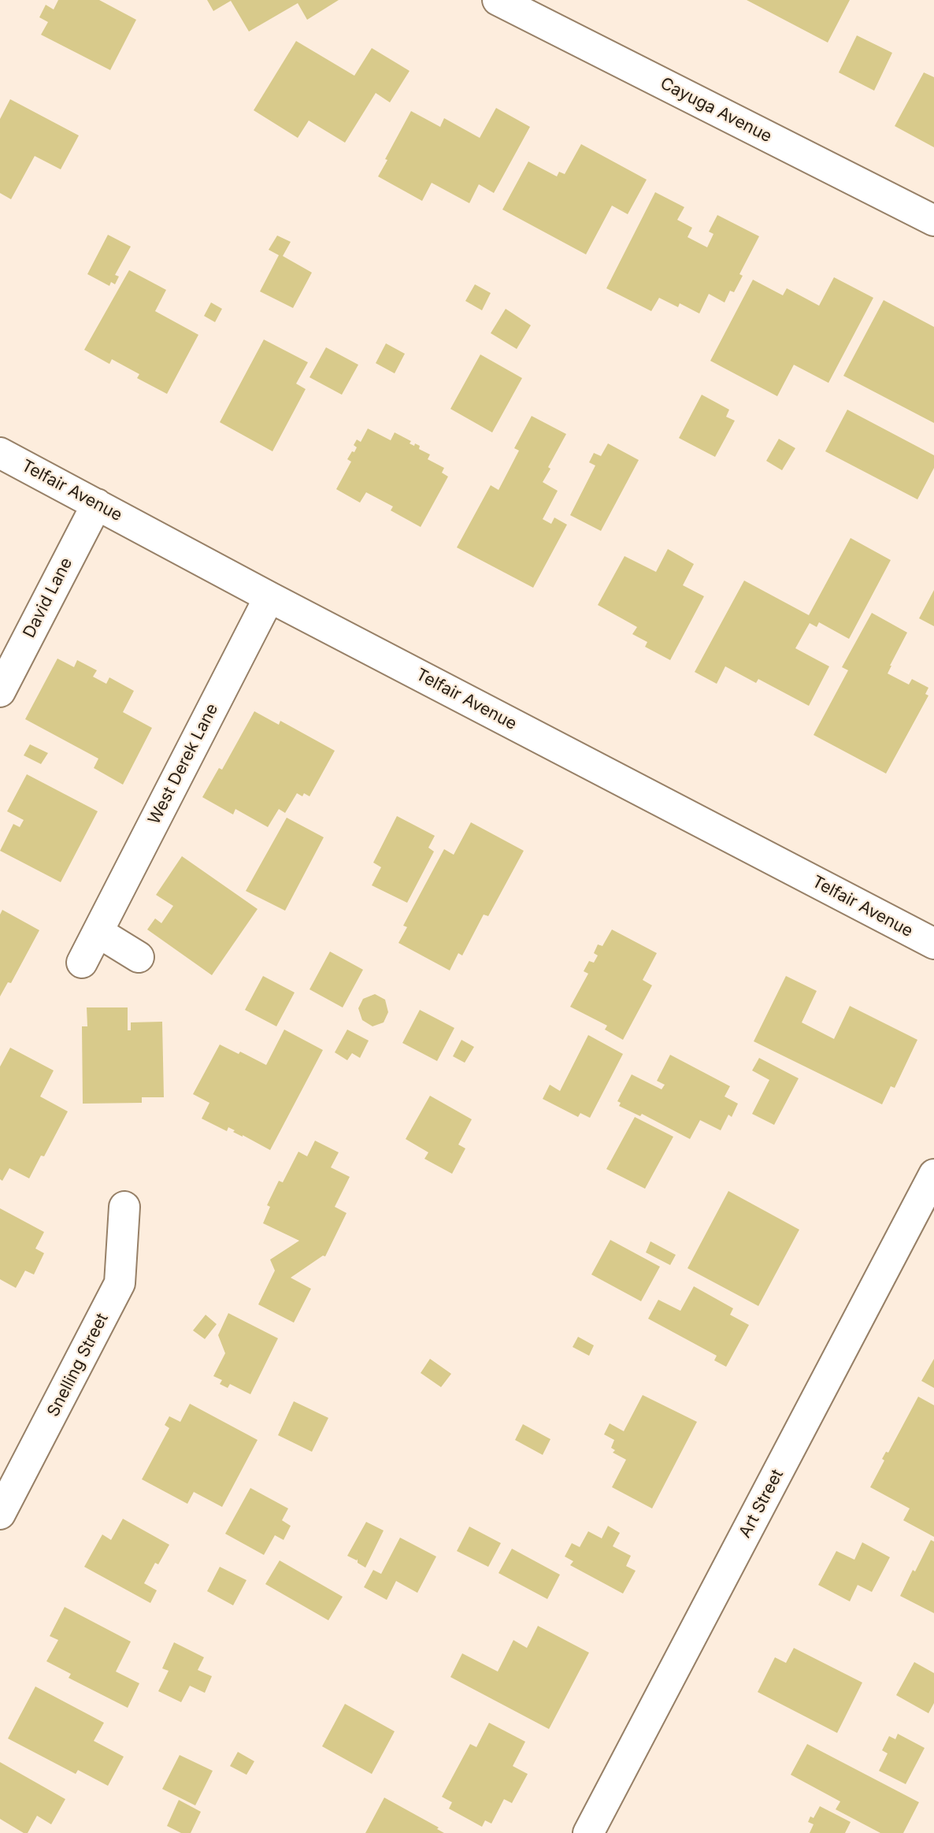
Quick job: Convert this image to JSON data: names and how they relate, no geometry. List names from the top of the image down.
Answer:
{
  "streets": {
    "street": [
      "Cayuga Avenue",
      "Telfair Avenue",
      "David Lane",
      "West Derek Lane",
      "Snelling Street",
      "Art Street"
    ]
  },
  "crossings": [
    ["Telfair Avenue", "David Lane"],
    ["Telfair Avenue", "West Derek Lane"]
  ]
}
